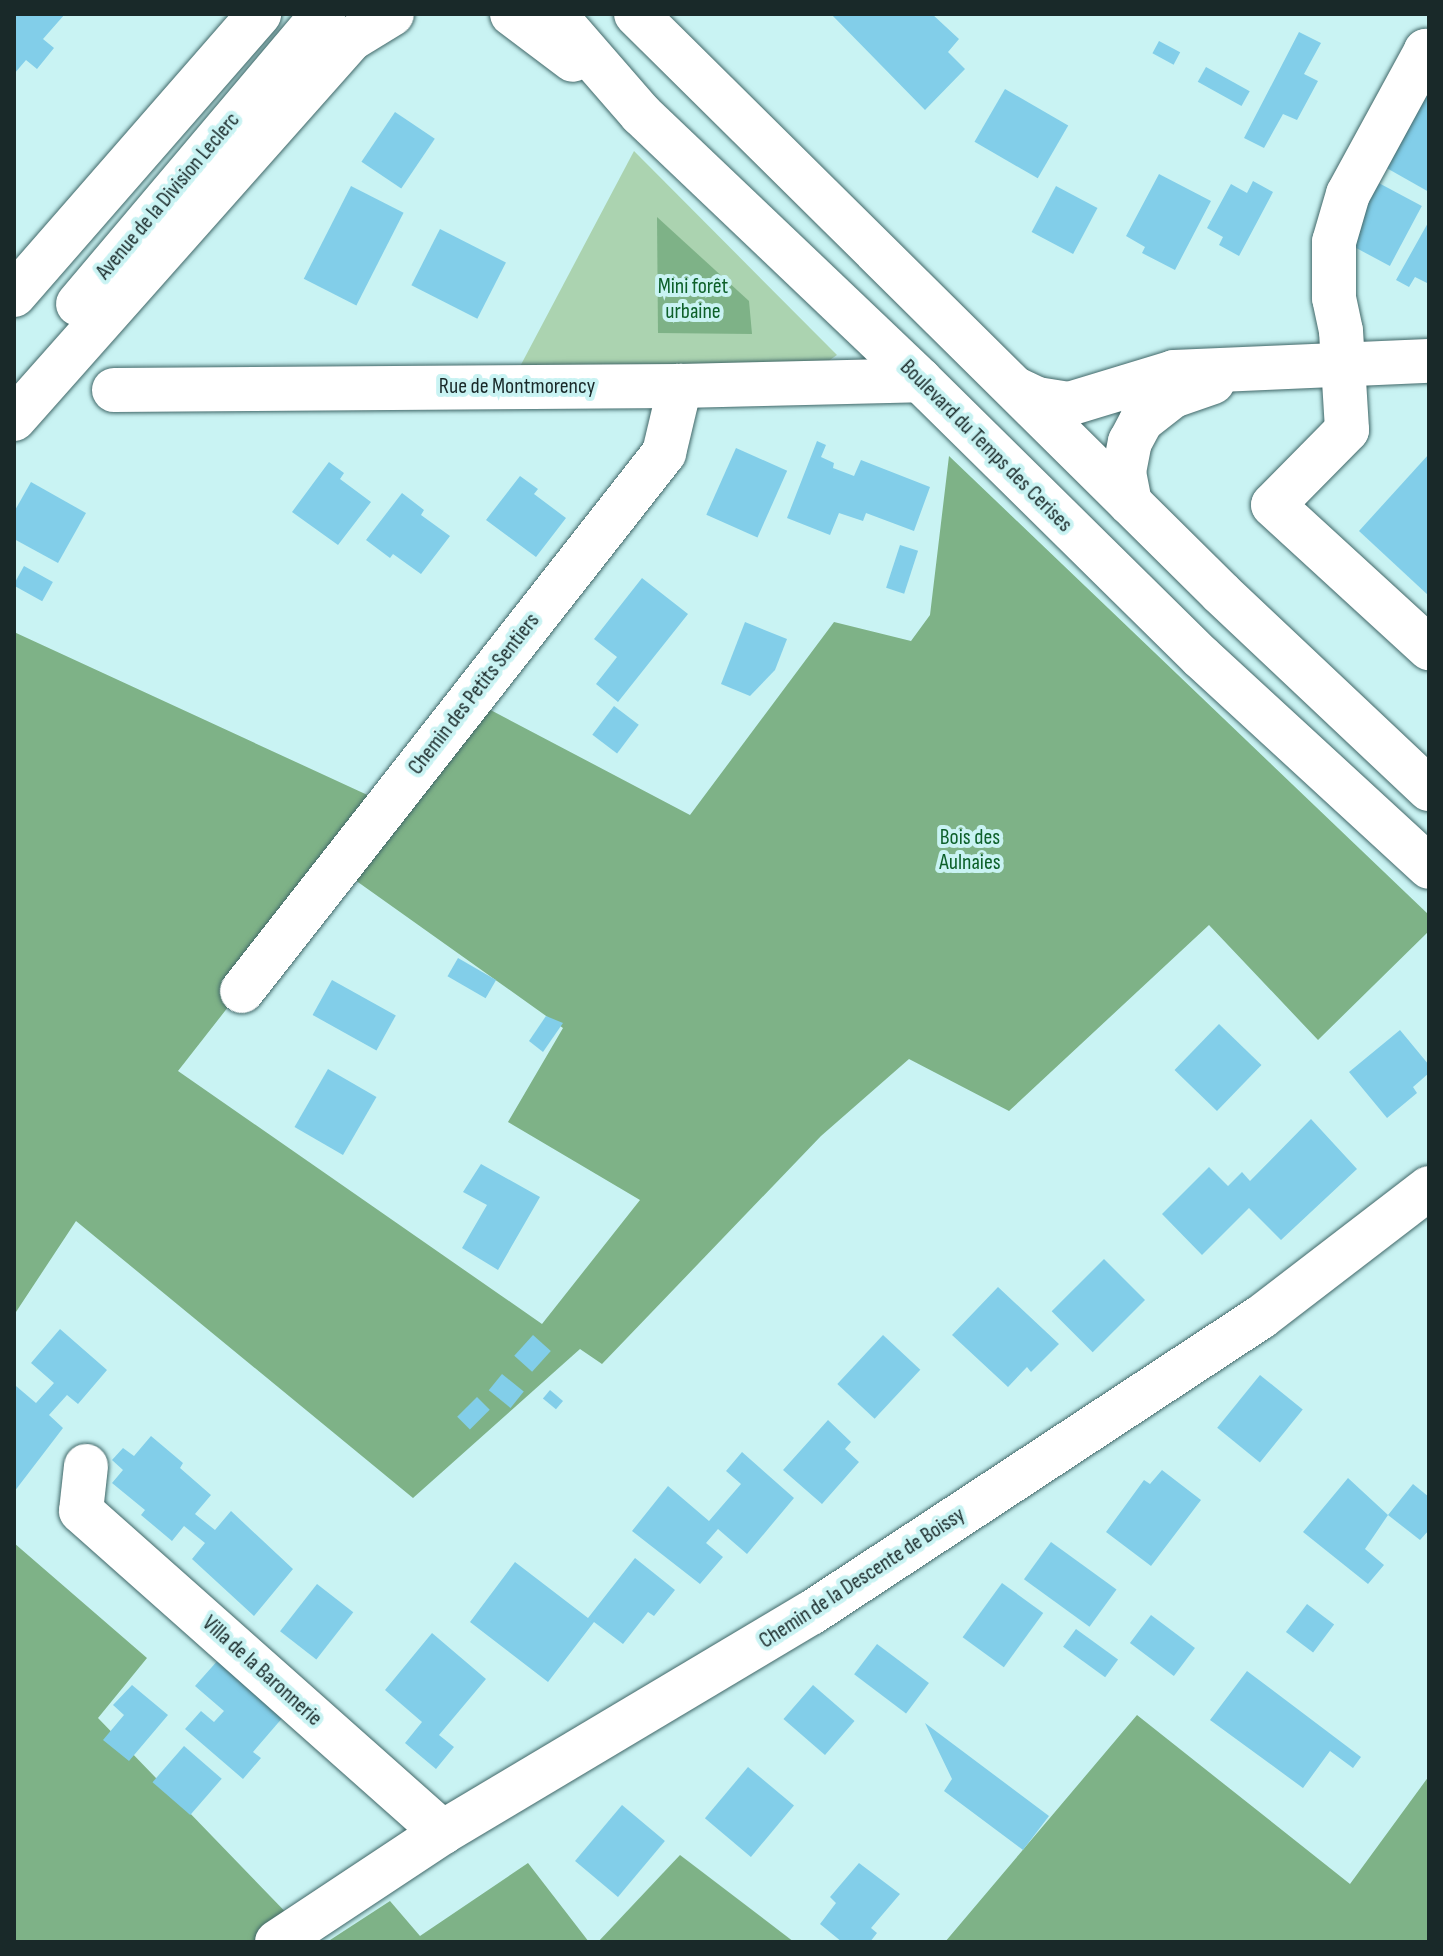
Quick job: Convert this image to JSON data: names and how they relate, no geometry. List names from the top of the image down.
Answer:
{
  "streets": {
    "street": [
      "Avenue de la Division Leclerc",
      "Rue de Montmorency",
      "Boulevard du Temps des Cerises",
      "Chemin des Petits Sentiers",
      "Chemin de la Descente de Boissy",
      "Villa de la Baronnerie"
    ]
  },
  "crossings": [
    ["Rue de Montmorency", "Boulevard du Temps des Cerises"],
    ["Rue de Montmorency", "Chemin des Petits Sentiers"],
    ["Chemin de la Descente de Boissy", "Villa de la Baronnerie"]
  ],
  "parks": ["Mini forêt urbaine", "Bois des Aulnaies"]
}
